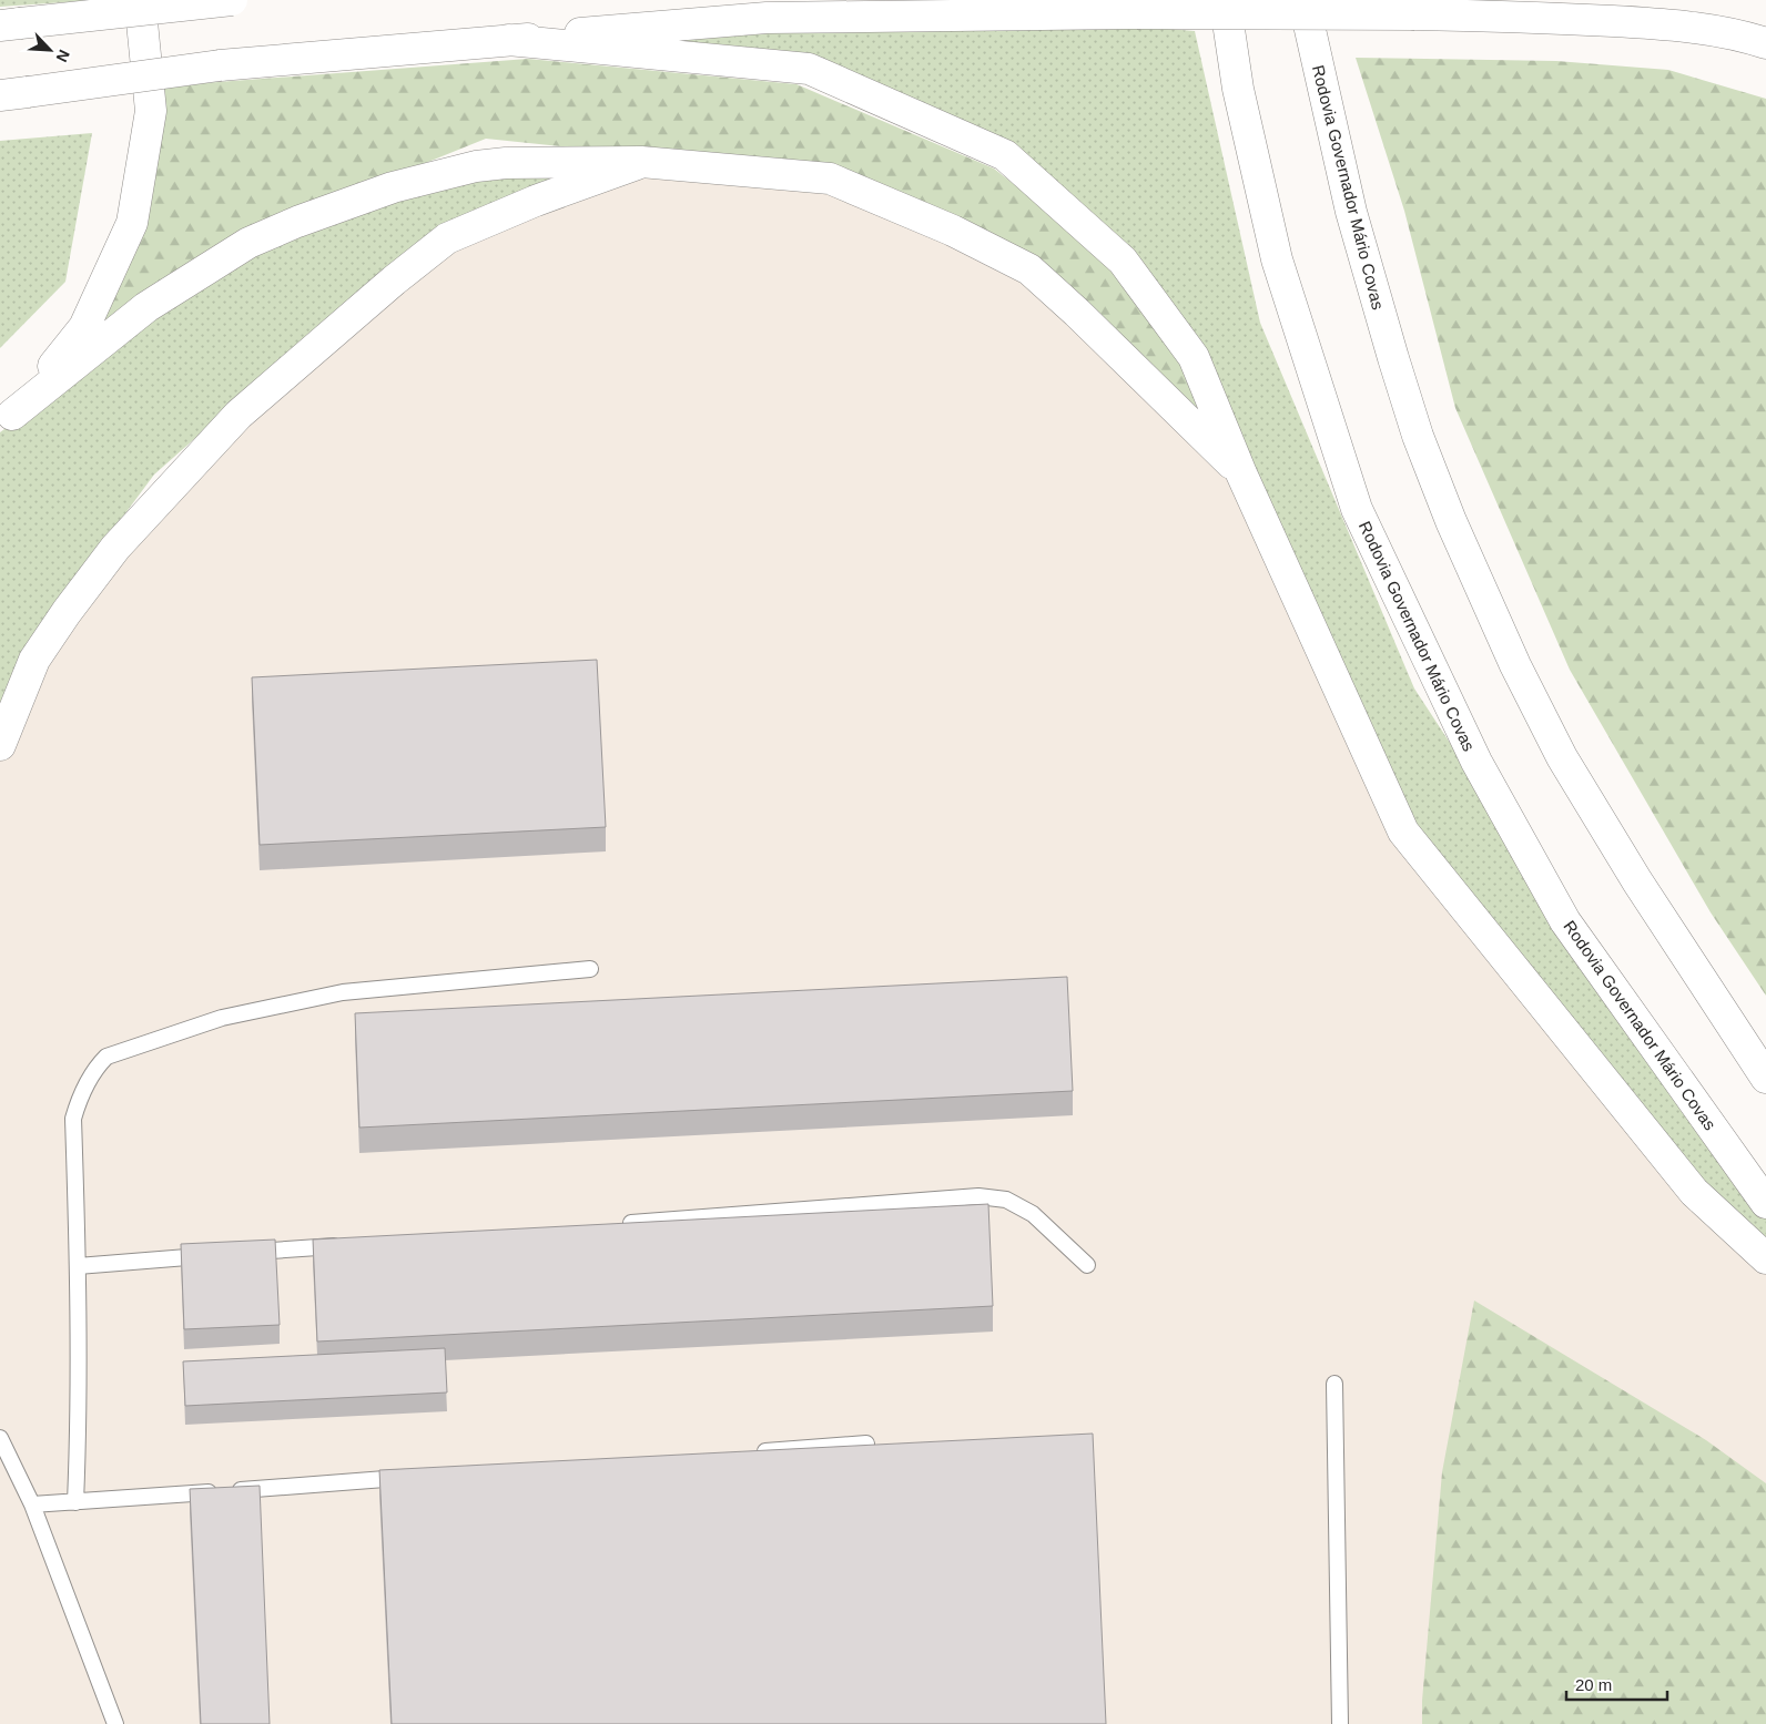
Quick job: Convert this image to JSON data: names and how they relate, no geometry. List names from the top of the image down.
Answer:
{
  "streets": {
    "main road": ["Rodovia Governador Mário Covas"]
  },
  "scale_bar": "20 m",
  "north": "bottom right"
}
